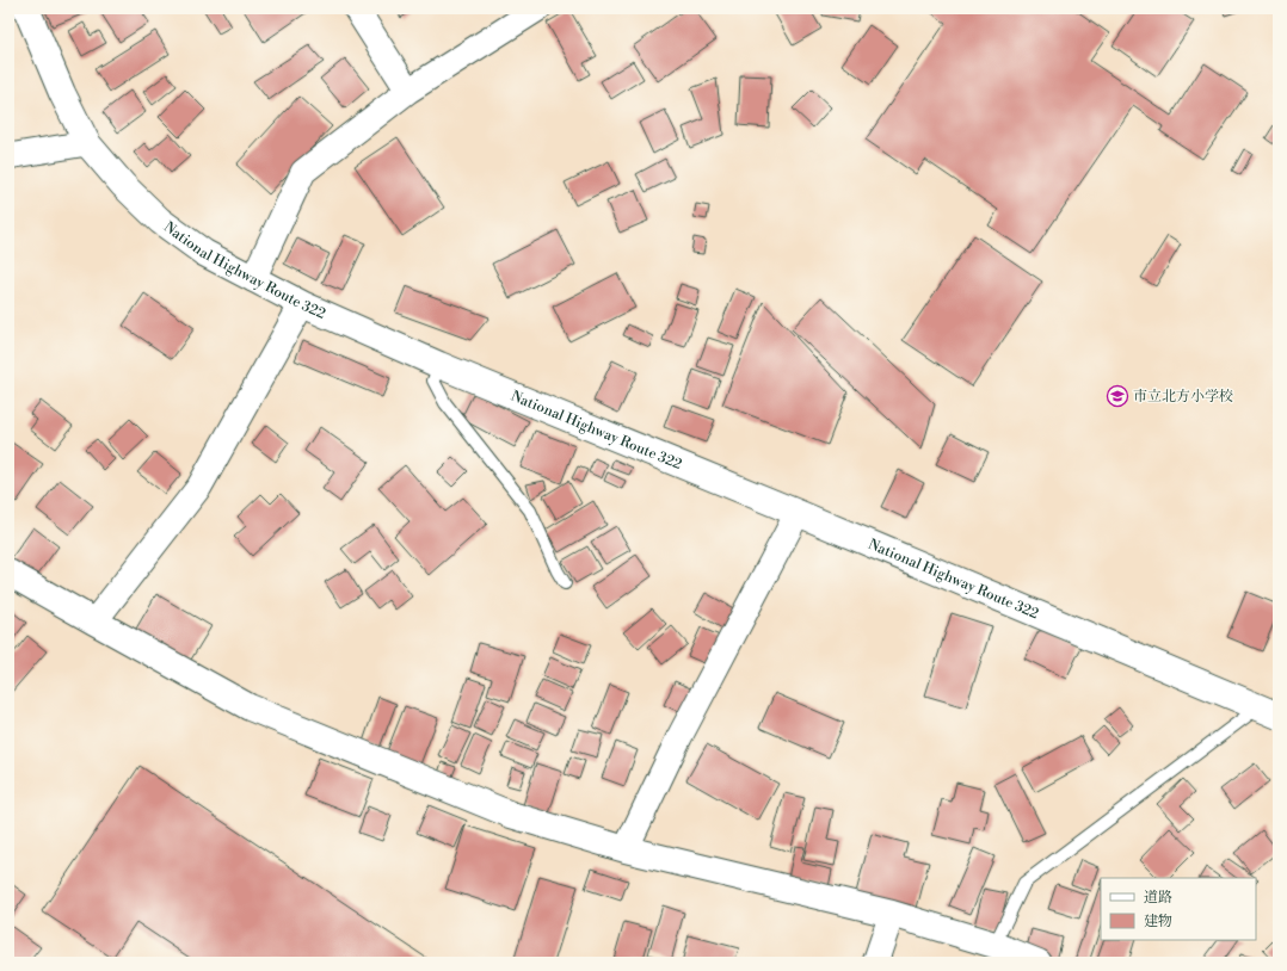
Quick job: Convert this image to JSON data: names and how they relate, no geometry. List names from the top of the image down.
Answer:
{
  "streets": {
    "main road": ["National Highway Route 322"]
  },
  "places": {
    "school or university": ["市立北方小学校"]
  },
  "legend": ["道路", "建物"]
}
